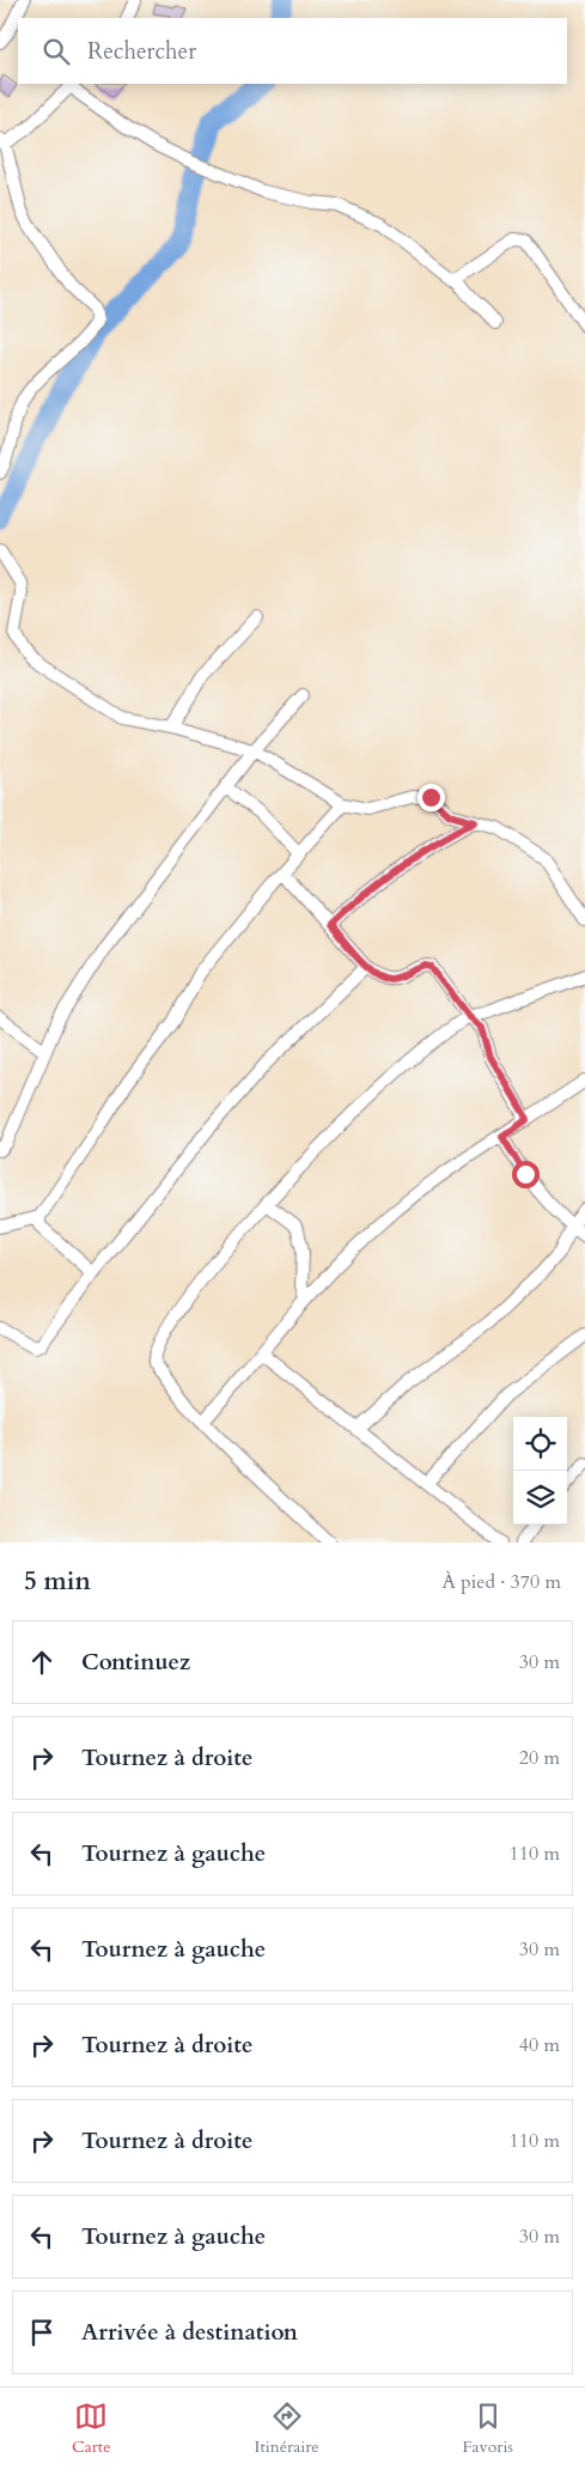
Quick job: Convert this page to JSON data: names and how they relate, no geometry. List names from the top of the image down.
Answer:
{
  "page": {
    "search": "Rechercher",
    "heading": ["5 min", "À pied · 370 m"],
    "list": [
      ["Continuez", "30 m"],
      ["Tournez à droite", "20 m"],
      ["Tournez à gauche", "110 m"],
      ["Tournez à gauche", "30 m"],
      ["Tournez à droite", "40 m"],
      ["Tournez à droite", "110 m"],
      ["Tournez à gauche", "30 m"],
      "Arrivée à destination"
    ],
    "nav": ["Carte", "Itinéraire", "Favoris"]
  }
}
